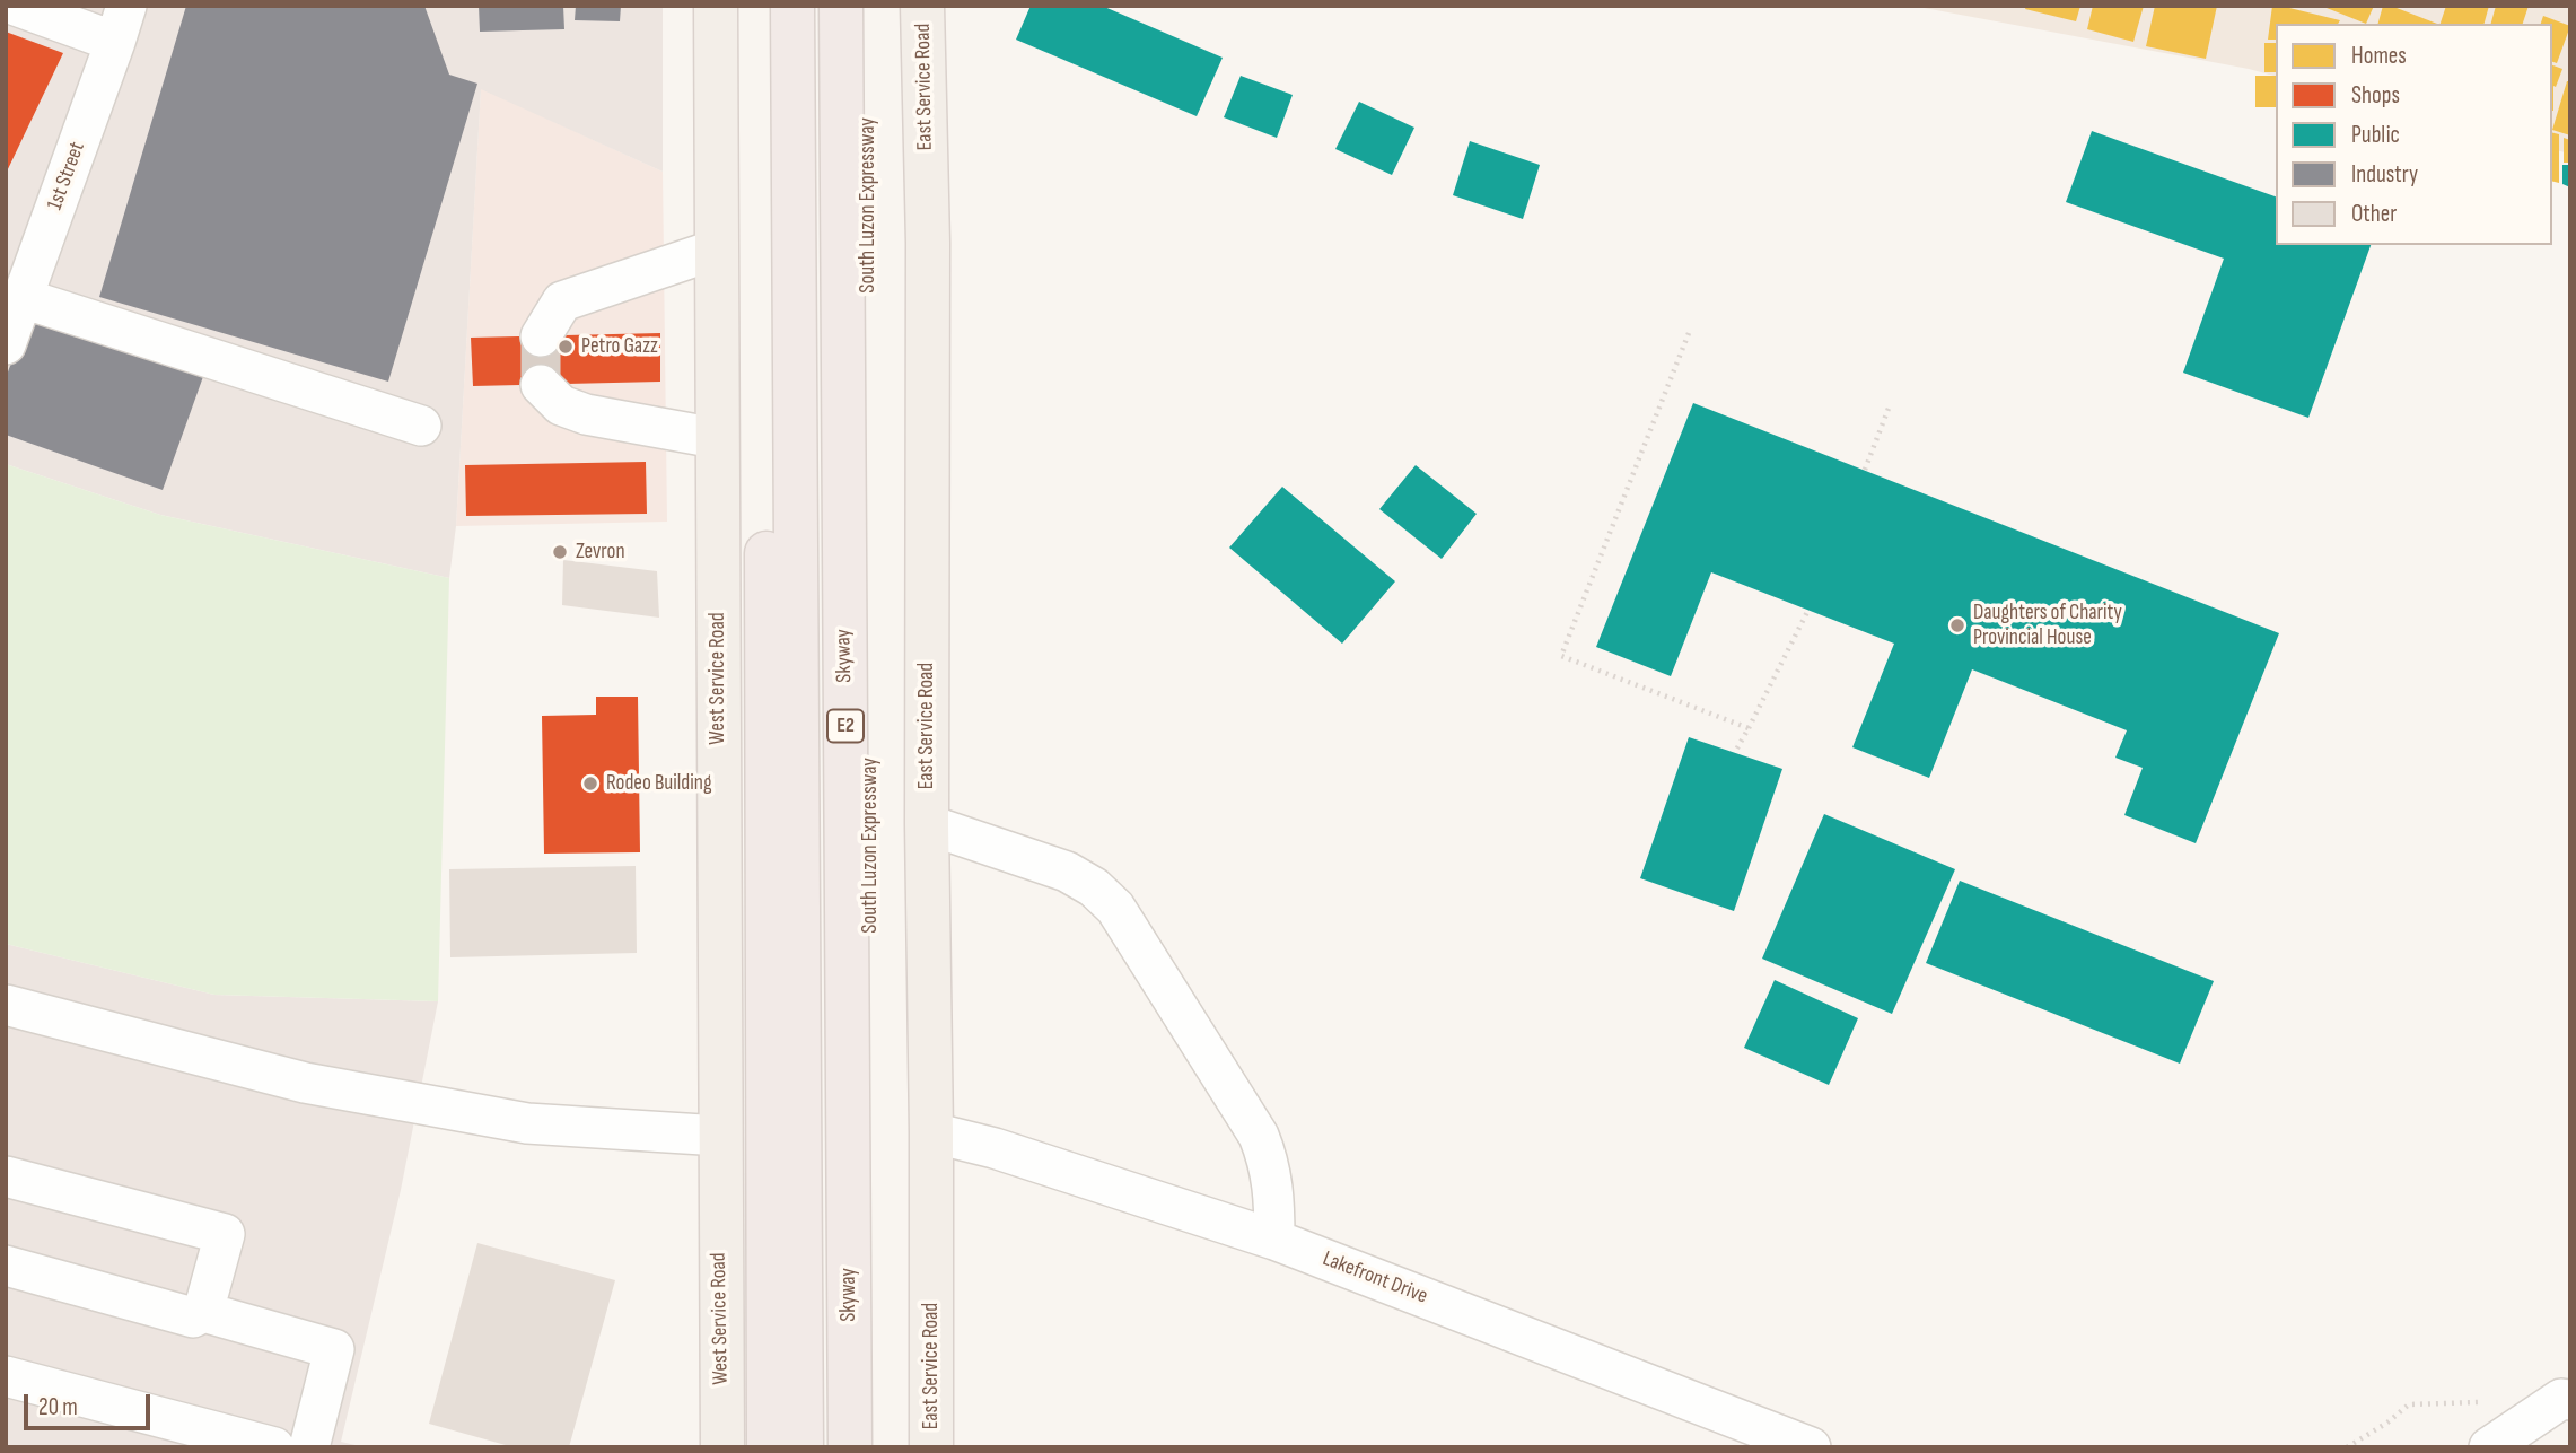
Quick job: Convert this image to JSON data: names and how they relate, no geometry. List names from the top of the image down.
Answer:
{
  "streets": {
    "highway": ["South Luzon Expressway", "Skyway", "E2"],
    "main road": ["East Service Road", "West Service Road"],
    "street": ["1st Street", "Lakefront Drive"]
  },
  "crossings": [
    ["East Service Road", "Lakefront Drive"]
  ],
  "places": [
    "Petro Gazz",
    "Zevron",
    "Daughters of Charity Provincial House",
    "Rodeo Building"
  ],
  "legend": [
    "Homes",
    "Shops",
    "Public",
    "Industry",
    "Other"
  ],
  "scale_bar": "20 m"
}
